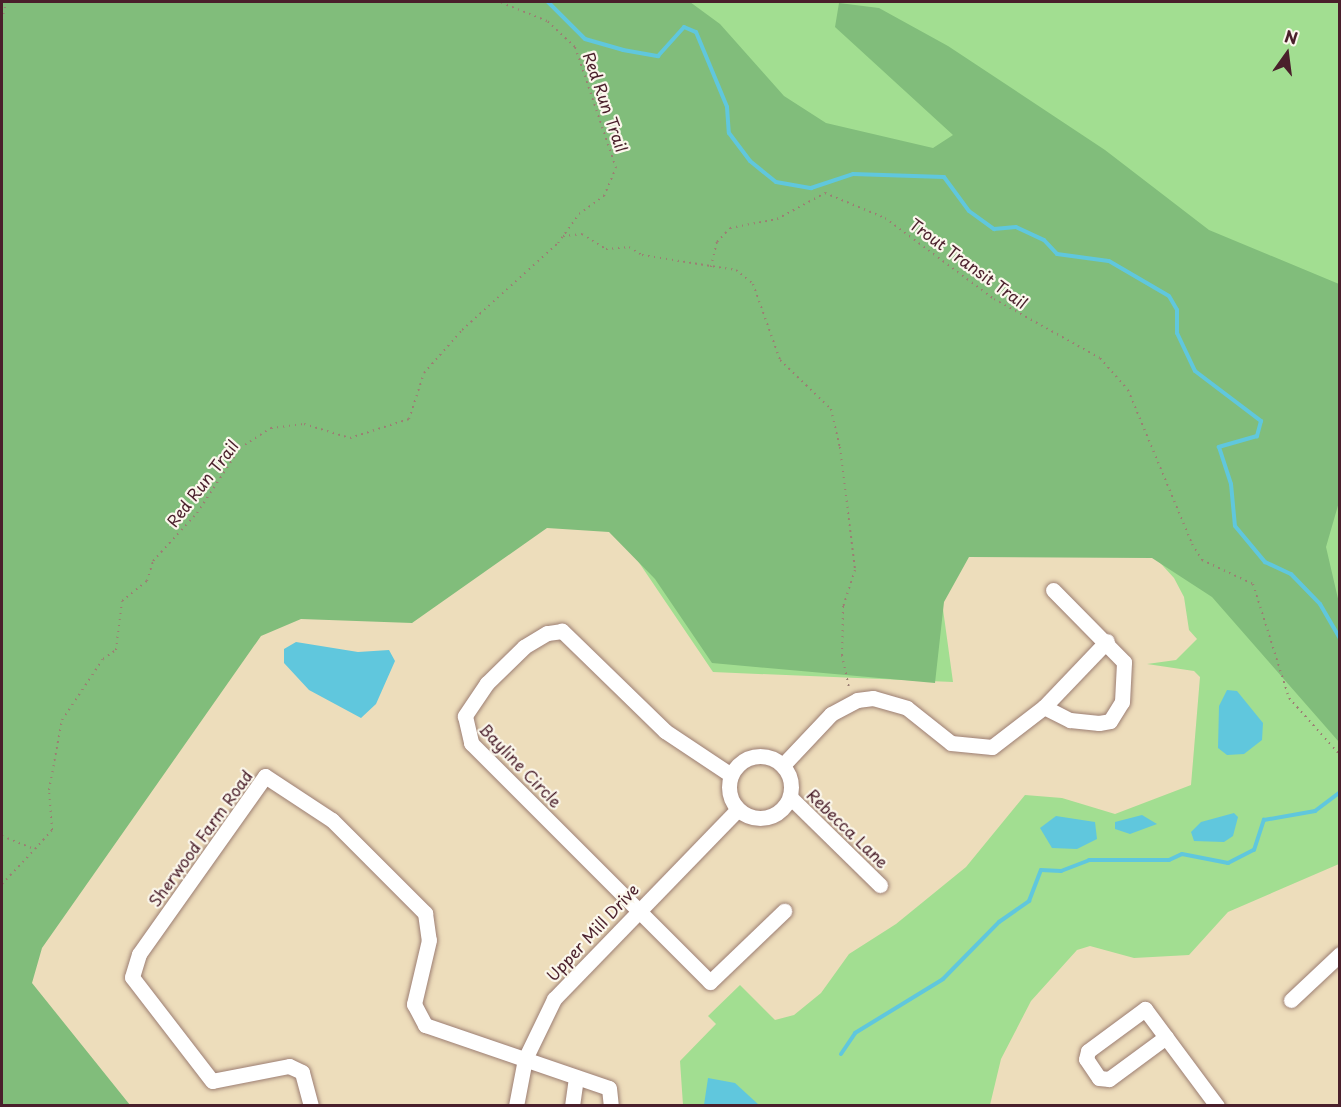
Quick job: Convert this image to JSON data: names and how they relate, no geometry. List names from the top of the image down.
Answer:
{
  "streets": {
    "street": [
      "Bayline Circle",
      "Rebecca Lane",
      "Sherwood Farm Road",
      "Upper Mill Drive"
    ],
    "path": ["Red Run Trail", "Trout Transit Trail"]
  },
  "crossings": [
    ["Bayline Circle", "Rebecca Lane"],
    ["Bayline Circle", "Upper Mill Drive"],
    ["Rebecca Lane", "Upper Mill Drive"],
    ["Sherwood Farm Road", "Upper Mill Drive"]
  ],
  "north": "top"
}
